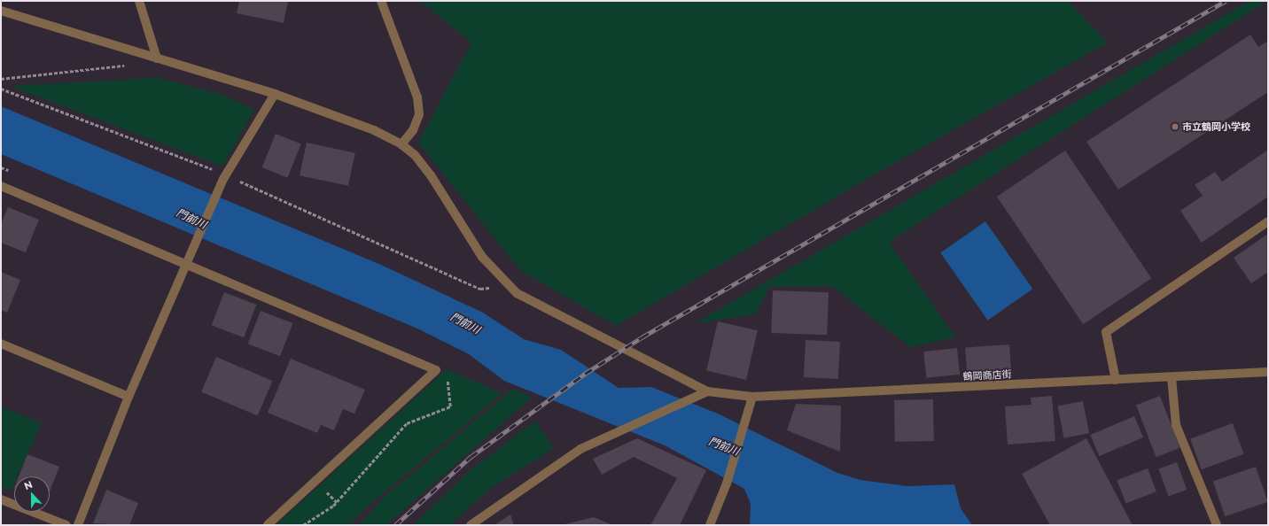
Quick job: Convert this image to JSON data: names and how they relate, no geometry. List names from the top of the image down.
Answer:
{
  "streets": {
    "street": ["鶴岡商店街"]
  },
  "water": ["門前川"],
  "places": ["市立鶴岡小学校"],
  "north": "top"
}
